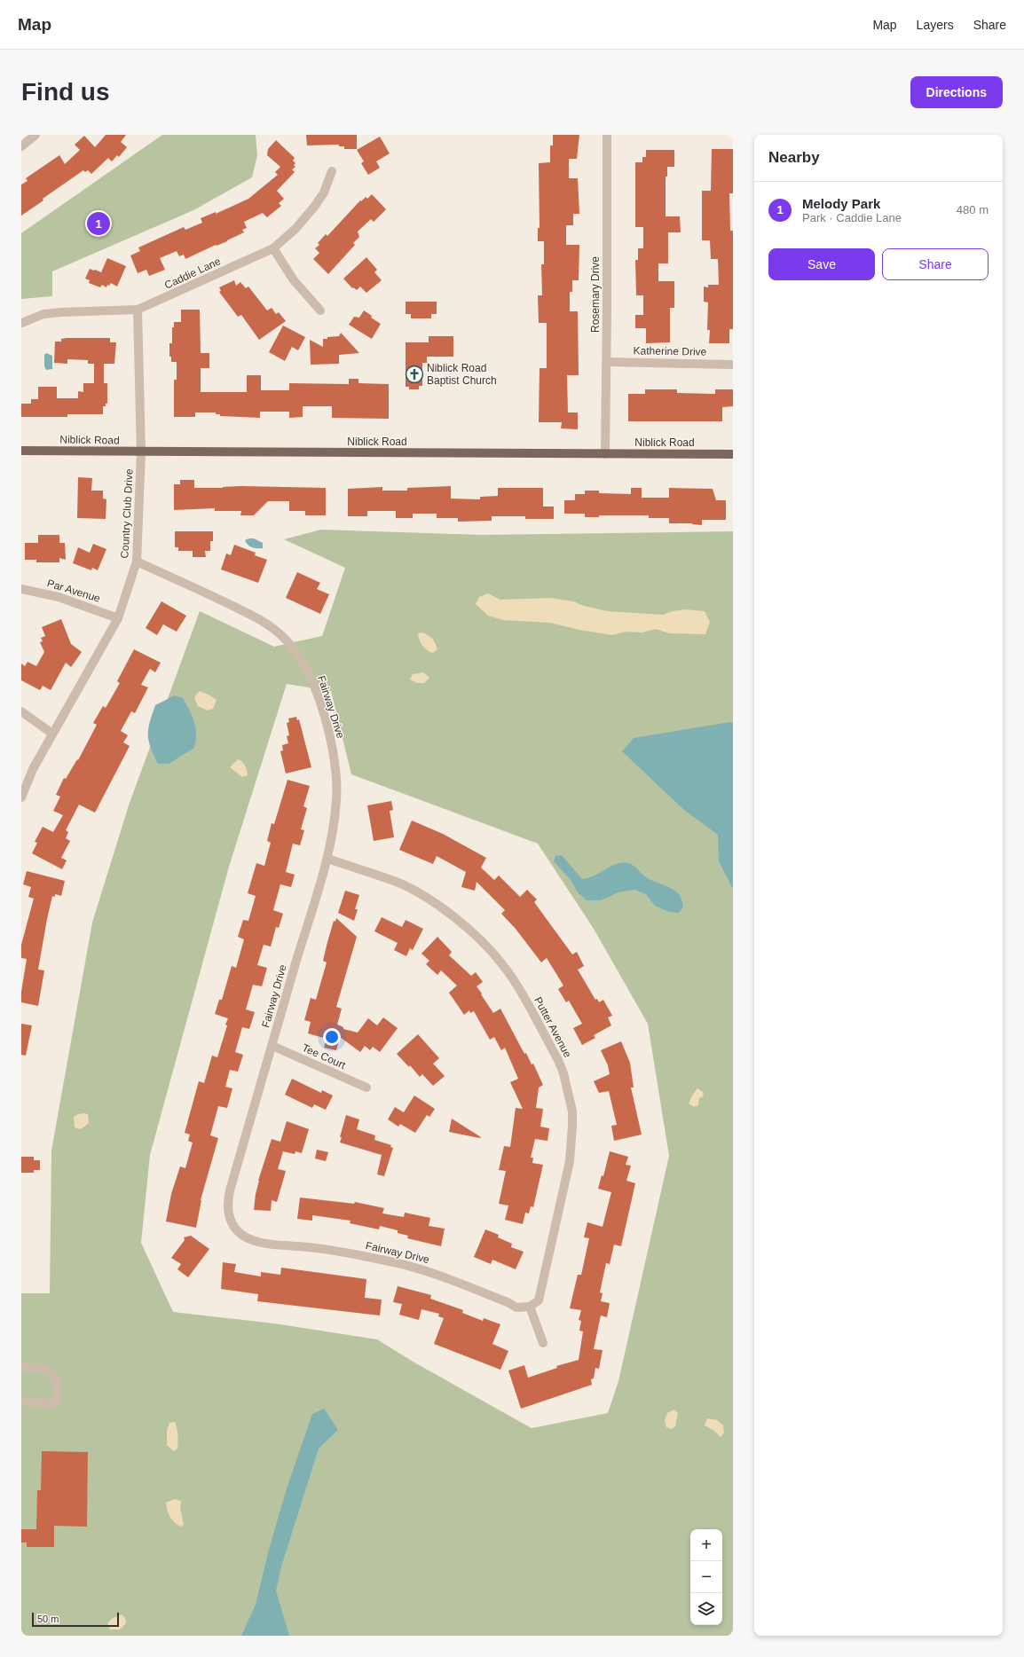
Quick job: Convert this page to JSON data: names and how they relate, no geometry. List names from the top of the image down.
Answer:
{
  "streets": {
    "main road": ["Niblick Road"],
    "street": [
      "Caddie Lane",
      "Rosemary Drive",
      "Katherine Drive",
      "Country Club Drive",
      "Par Avenue",
      "Fairway Drive",
      "Putter Avenue",
      "Tee Court"
    ]
  },
  "crossings": [
    ["Caddie Lane", "Country Club Drive"],
    ["Rosemary Drive", "Katherine Drive"],
    ["Rosemary Drive", "Niblick Road"],
    ["Niblick Road", "Country Club Drive"],
    ["Country Club Drive", "Par Avenue"],
    ["Country Club Drive", "Fairway Drive"],
    ["Fairway Drive", "Putter Avenue"],
    ["Fairway Drive", "Tee Court"]
  ],
  "places": {
    "church": ["Niblick Road Baptist Church"]
  },
  "scale_bar": "50 m",
  "page": {
    "header": "Map",
    "nav": ["Map", "Layers", "Share"],
    "buttons": [
      "Directions",
      ["Save", "Share"]
    ],
    "title": "Find us",
    "heading": "Nearby",
    "list": [
      {
        "mark": "1",
        "name": "Melody Park",
        "note": "Park · Caddie Lane",
        "value": "480 m"
      }
    ],
    "pins": "1",
    "map_buttons": ["+", "−"],
    "scale": "50 m"
  }
}
